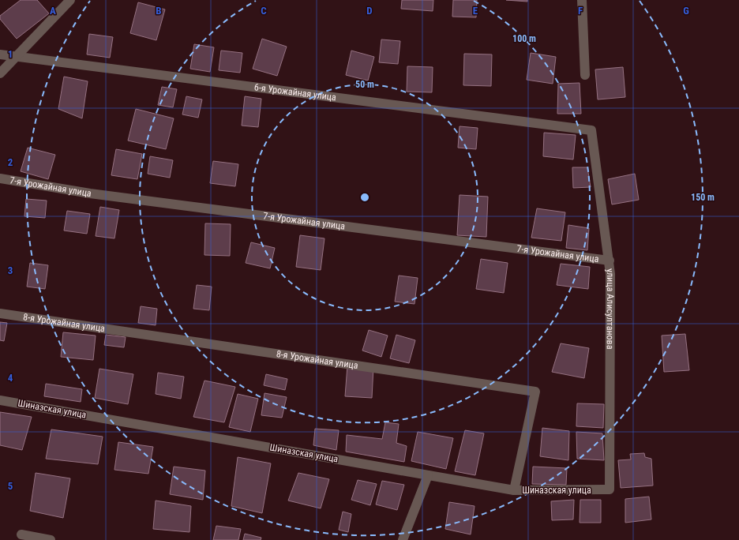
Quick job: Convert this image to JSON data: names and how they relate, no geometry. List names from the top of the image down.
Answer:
{
  "streets": {
    "street": [
      "6-я Урожайная улица",
      "7-я Урожайная улица",
      "улица Алисултанова",
      "8-я Урожайная улица",
      "Шиназская улица"
    ]
  },
  "crossings": [
    ["6-я Урожайная улица", "улица Алисултанова"],
    ["7-я Урожайная улица", "улица Алисултанова"],
    ["улица Алисултанова", "Шиназская улица"],
    ["8-я Урожайная улица", "Шиназская улица"]
  ],
  "grid": {
    "columns": [
      "A",
      "B",
      "C",
      "D",
      "E",
      "F",
      "G"
    ],
    "rows": [
      "1",
      "2",
      "3",
      "4",
      "5"
    ]
  },
  "rings": ["100 m", "50 m", "150 m"]
}
